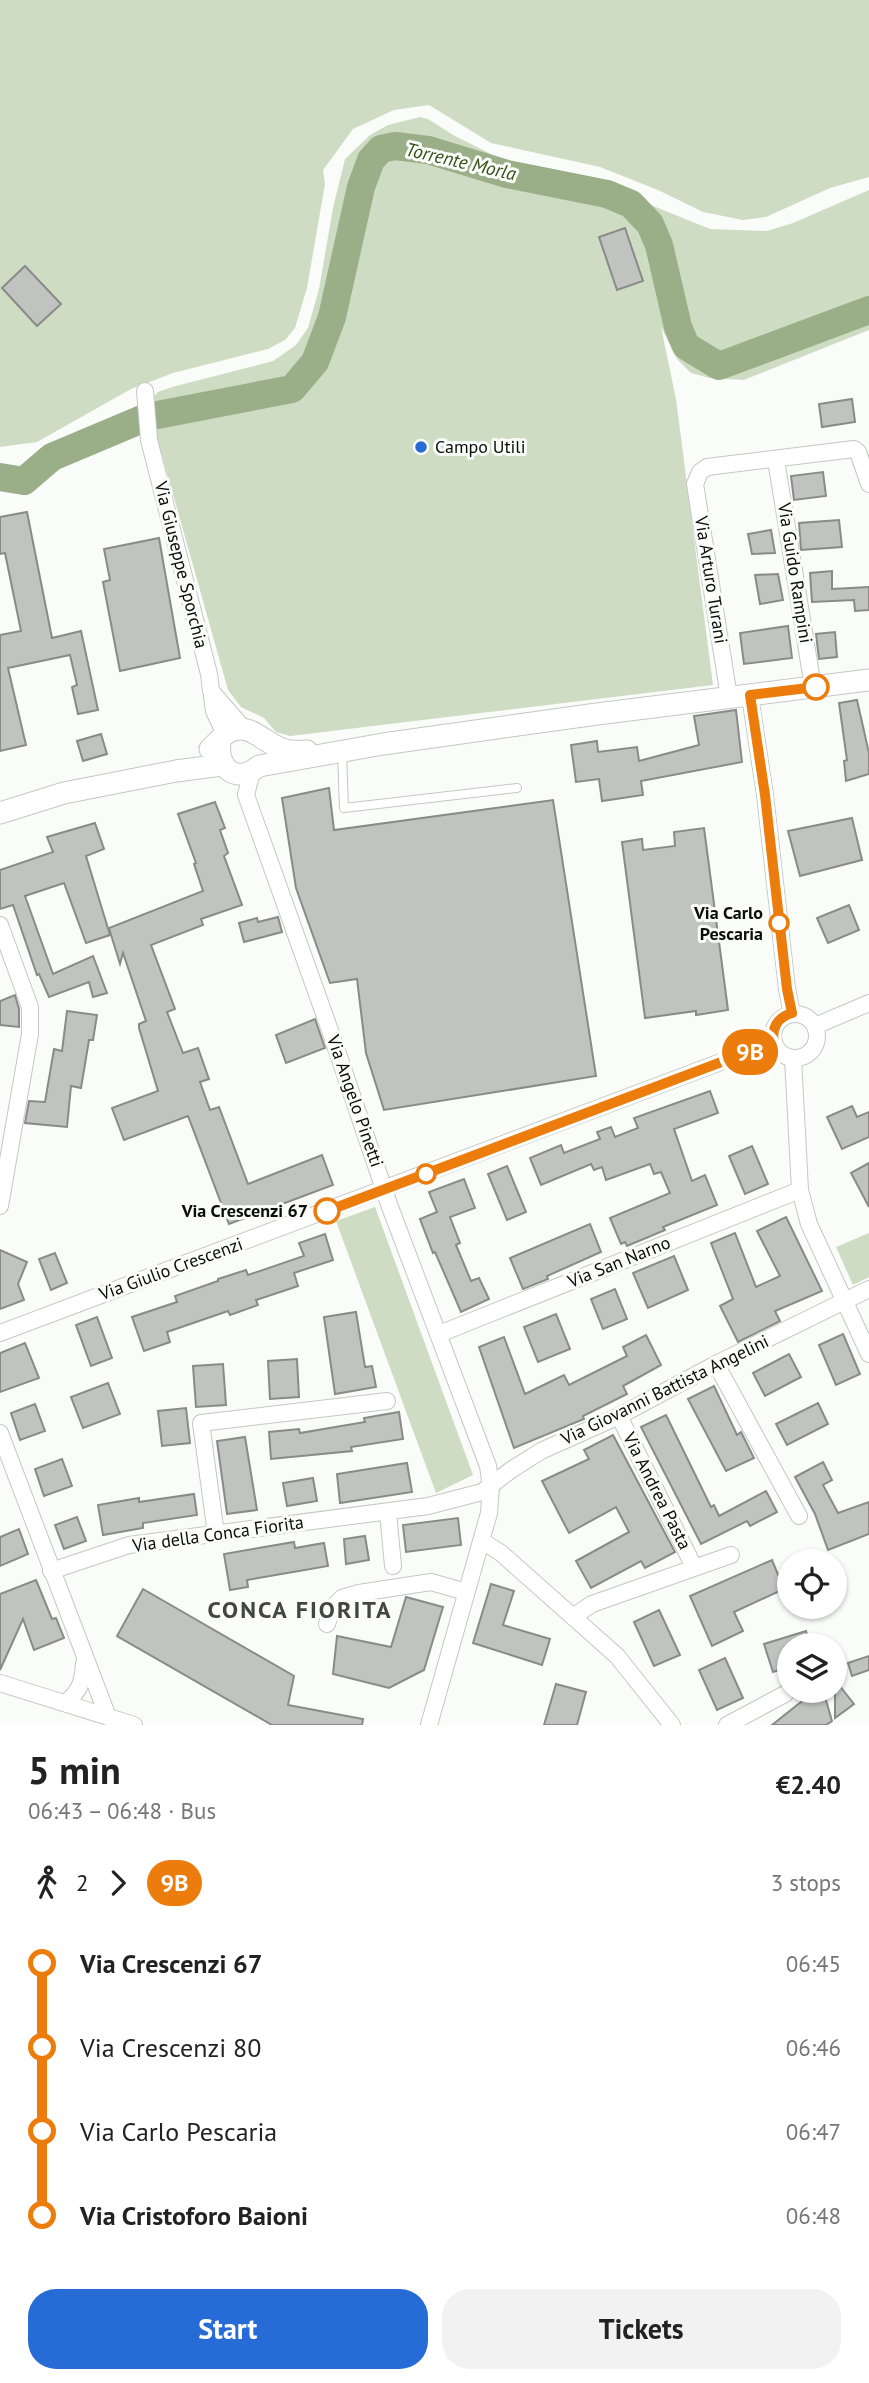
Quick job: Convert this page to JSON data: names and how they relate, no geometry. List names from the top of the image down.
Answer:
{
  "streets": {
    "street": [
      "Via Giuseppe Sporchia",
      "Via Guido Rampini",
      "Via Arturo Turani",
      "Via Angelo Pinetti",
      "Via San Narno",
      "Via Giulio Crescenzi",
      "Via Giovanni Battista Angelini",
      "Via Andrea Pasta",
      "Via della Conca Fiorita"
    ]
  },
  "crossings": [
    ["Via Giuseppe Sporchia", "Via Angelo Pinetti"],
    ["Via Guido Rampini", "Via Arturo Turani"],
    ["Via Angelo Pinetti", "Via San Narno"],
    ["Via Angelo Pinetti", "Via Giulio Crescenzi"],
    ["Via Angelo Pinetti", "Via Giovanni Battista Angelini"],
    ["Via Angelo Pinetti", "Via della Conca Fiorita"],
    ["Via Giovanni Battista Angelini", "Via Andrea Pasta"],
    ["Via Giovanni Battista Angelini", "Via della Conca Fiorita"]
  ],
  "districts": ["CONCA FIORITA"],
  "water": ["Torrente Morla"],
  "places": ["Campo Utili", "Via Carlo Pescaria", "Via Crescenzi 67"],
  "lines": ["bus line 9B"],
  "page": {
    "on_map": "9B",
    "heading": ["5 min", "06:43 – 06:48 · Bus", "€2.40"],
    "legs": ["2", "9B", "3 stops"],
    "list": [
      {
        "name": "Via Crescenzi 67",
        "value": "06:45"
      },
      {
        "name": "Via Crescenzi 80",
        "value": "06:46"
      },
      {
        "name": "Via Carlo Pescaria",
        "value": "06:47"
      },
      {
        "name": "Via Cristoforo Baioni",
        "value": "06:48"
      }
    ],
    "buttons": ["Start", "Tickets"]
  }
}
